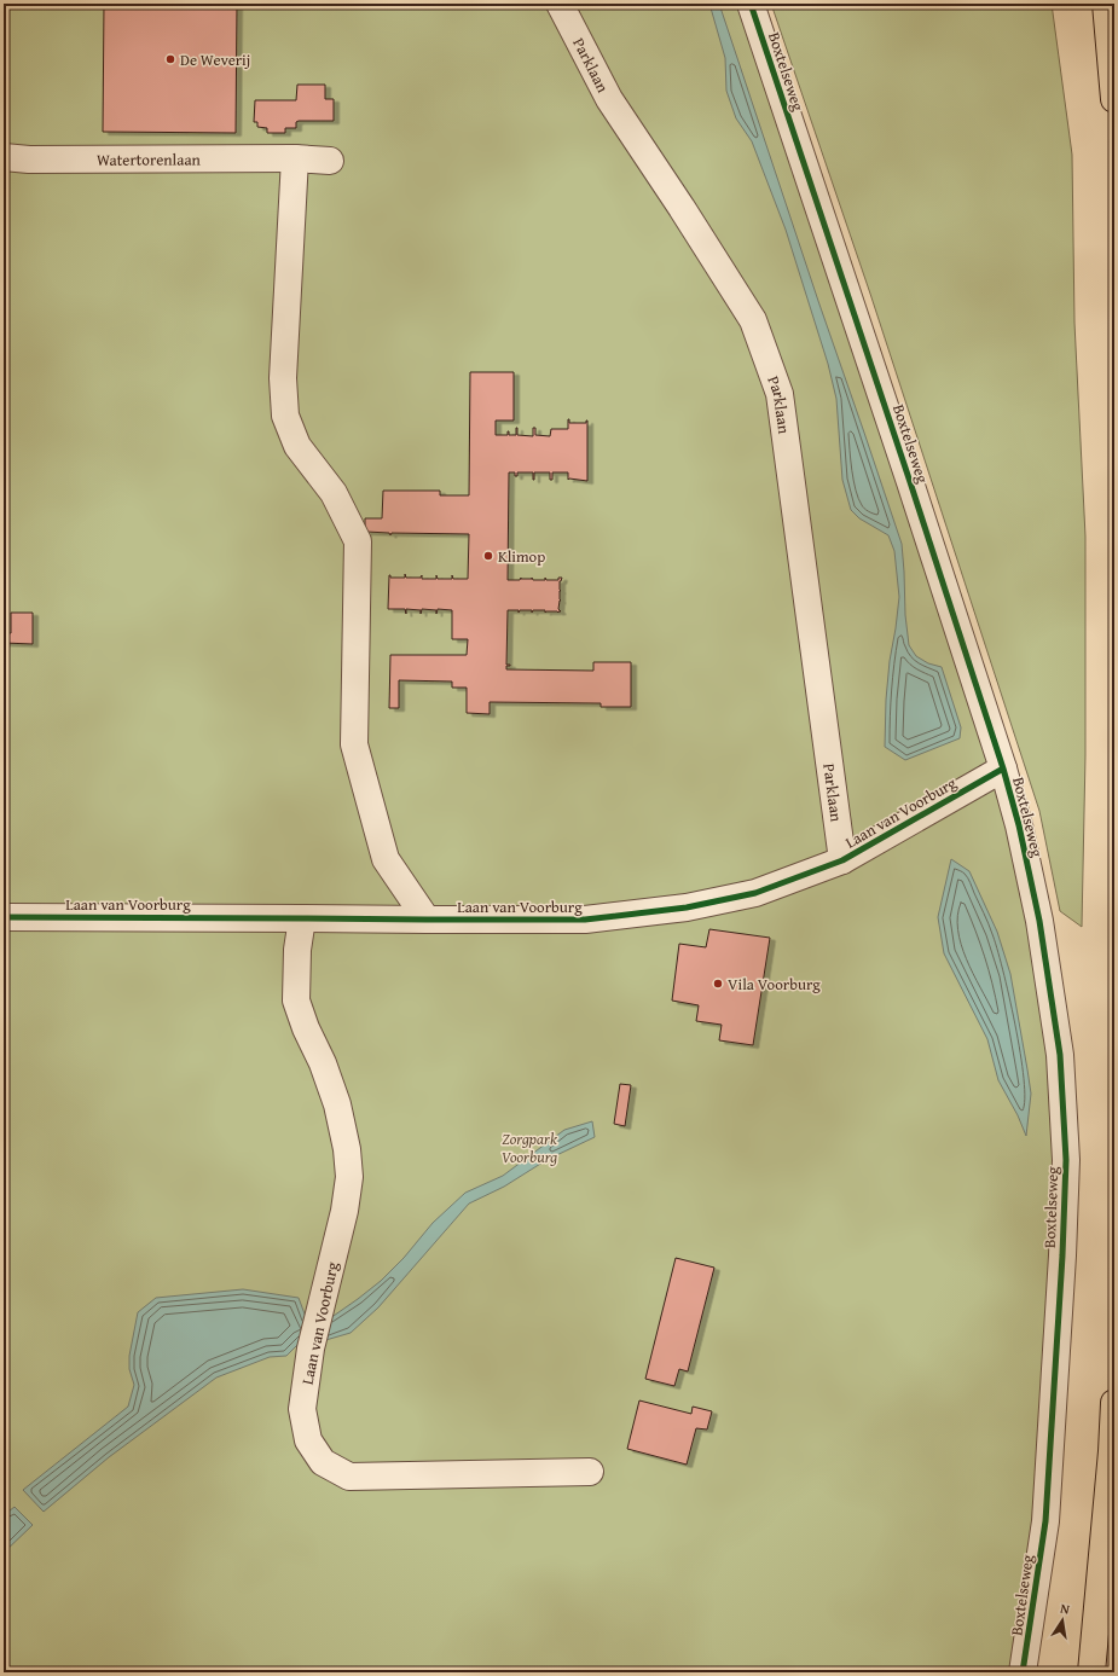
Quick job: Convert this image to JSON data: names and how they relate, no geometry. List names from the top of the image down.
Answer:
{
  "streets": {
    "street": [
      "Parklaan",
      "Boxtelseweg",
      "Watertorenlaan",
      "Laan van Voorburg"
    ]
  },
  "crossings": [
    ["Parklaan", "Laan van Voorburg"],
    ["Boxtelseweg", "Laan van Voorburg"]
  ],
  "parks": ["Zorgpark Voorburg"],
  "places": ["De Weverij", "Klimop", "Vila Voorburg"],
  "north": "top"
}
